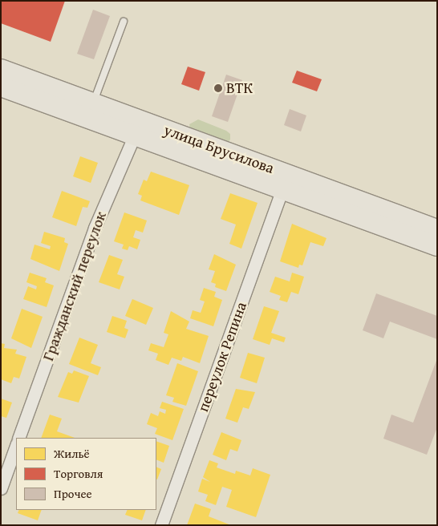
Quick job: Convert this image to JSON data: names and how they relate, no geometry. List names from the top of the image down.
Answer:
{
  "streets": {
    "main road": ["улица Брусилова"],
    "street": ["Гражданский переулок", "переулок Репина"]
  },
  "crossings": [
    ["улица Брусилова", "Гражданский переулок"],
    ["улица Брусилова", "переулок Репина"]
  ],
  "places": ["ВТК"],
  "legend": ["Жильё", "Торговля", "Прочее"]
}
